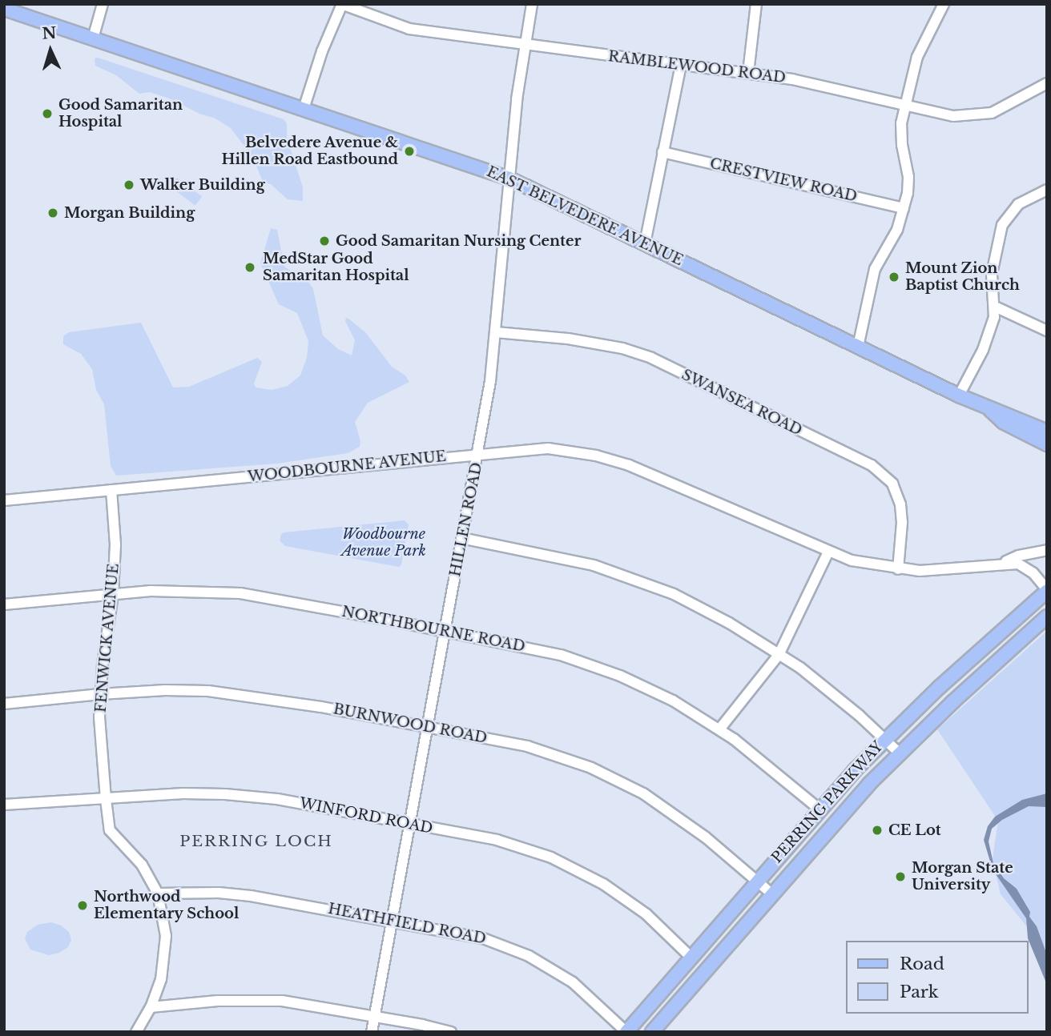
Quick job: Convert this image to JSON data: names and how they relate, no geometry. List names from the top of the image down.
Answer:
{
  "streets": {
    "main road": ["EAST BELVEDERE AVENUE", "PERRING PARKWAY"],
    "street": [
      "RAMBLEWOOD ROAD",
      "CRESTVIEW ROAD",
      "SWANSEA ROAD",
      "WOODBOURNE AVENUE",
      "HILLEN ROAD",
      "NORTHBOURNE ROAD",
      "FENWICK AVENUE",
      "BURNWOOD ROAD",
      "WINFORD ROAD",
      "HEATHFIELD ROAD"
    ]
  },
  "crossings": [
    ["RAMBLEWOOD ROAD", "HILLEN ROAD"],
    ["EAST BELVEDERE AVENUE", "HILLEN ROAD"],
    ["SWANSEA ROAD", "WOODBOURNE AVENUE"],
    ["SWANSEA ROAD", "HILLEN ROAD"],
    ["WOODBOURNE AVENUE", "HILLEN ROAD"],
    ["WOODBOURNE AVENUE", "FENWICK AVENUE"],
    ["WOODBOURNE AVENUE", "PERRING PARKWAY"],
    ["HILLEN ROAD", "NORTHBOURNE ROAD"],
    ["HILLEN ROAD", "BURNWOOD ROAD"],
    ["HILLEN ROAD", "WINFORD ROAD"],
    ["HILLEN ROAD", "HEATHFIELD ROAD"],
    ["NORTHBOURNE ROAD", "FENWICK AVENUE"],
    ["NORTHBOURNE ROAD", "PERRING PARKWAY"],
    ["FENWICK AVENUE", "BURNWOOD ROAD"],
    ["FENWICK AVENUE", "WINFORD ROAD"],
    ["FENWICK AVENUE", "HEATHFIELD ROAD"],
    ["BURNWOOD ROAD", "PERRING PARKWAY"],
    ["PERRING PARKWAY", "WINFORD ROAD"],
    ["PERRING PARKWAY", "HEATHFIELD ROAD"]
  ],
  "districts": ["PERRING LOCH"],
  "parks": ["Woodbourne Avenue Park"],
  "places": [
    "Good Samaritan Hospital",
    "Belvedere Avenue & Hillen Road Eastbound",
    "Walker Building",
    "Morgan Building",
    "Good Samaritan Nursing Center",
    "MedStar Good Samaritan Hospital",
    "Mount Zion Baptist Church",
    "CE Lot",
    "Morgan State University",
    "Northwood Elementary School"
  ],
  "legend": ["Road", "Park"],
  "north": "top"
}
